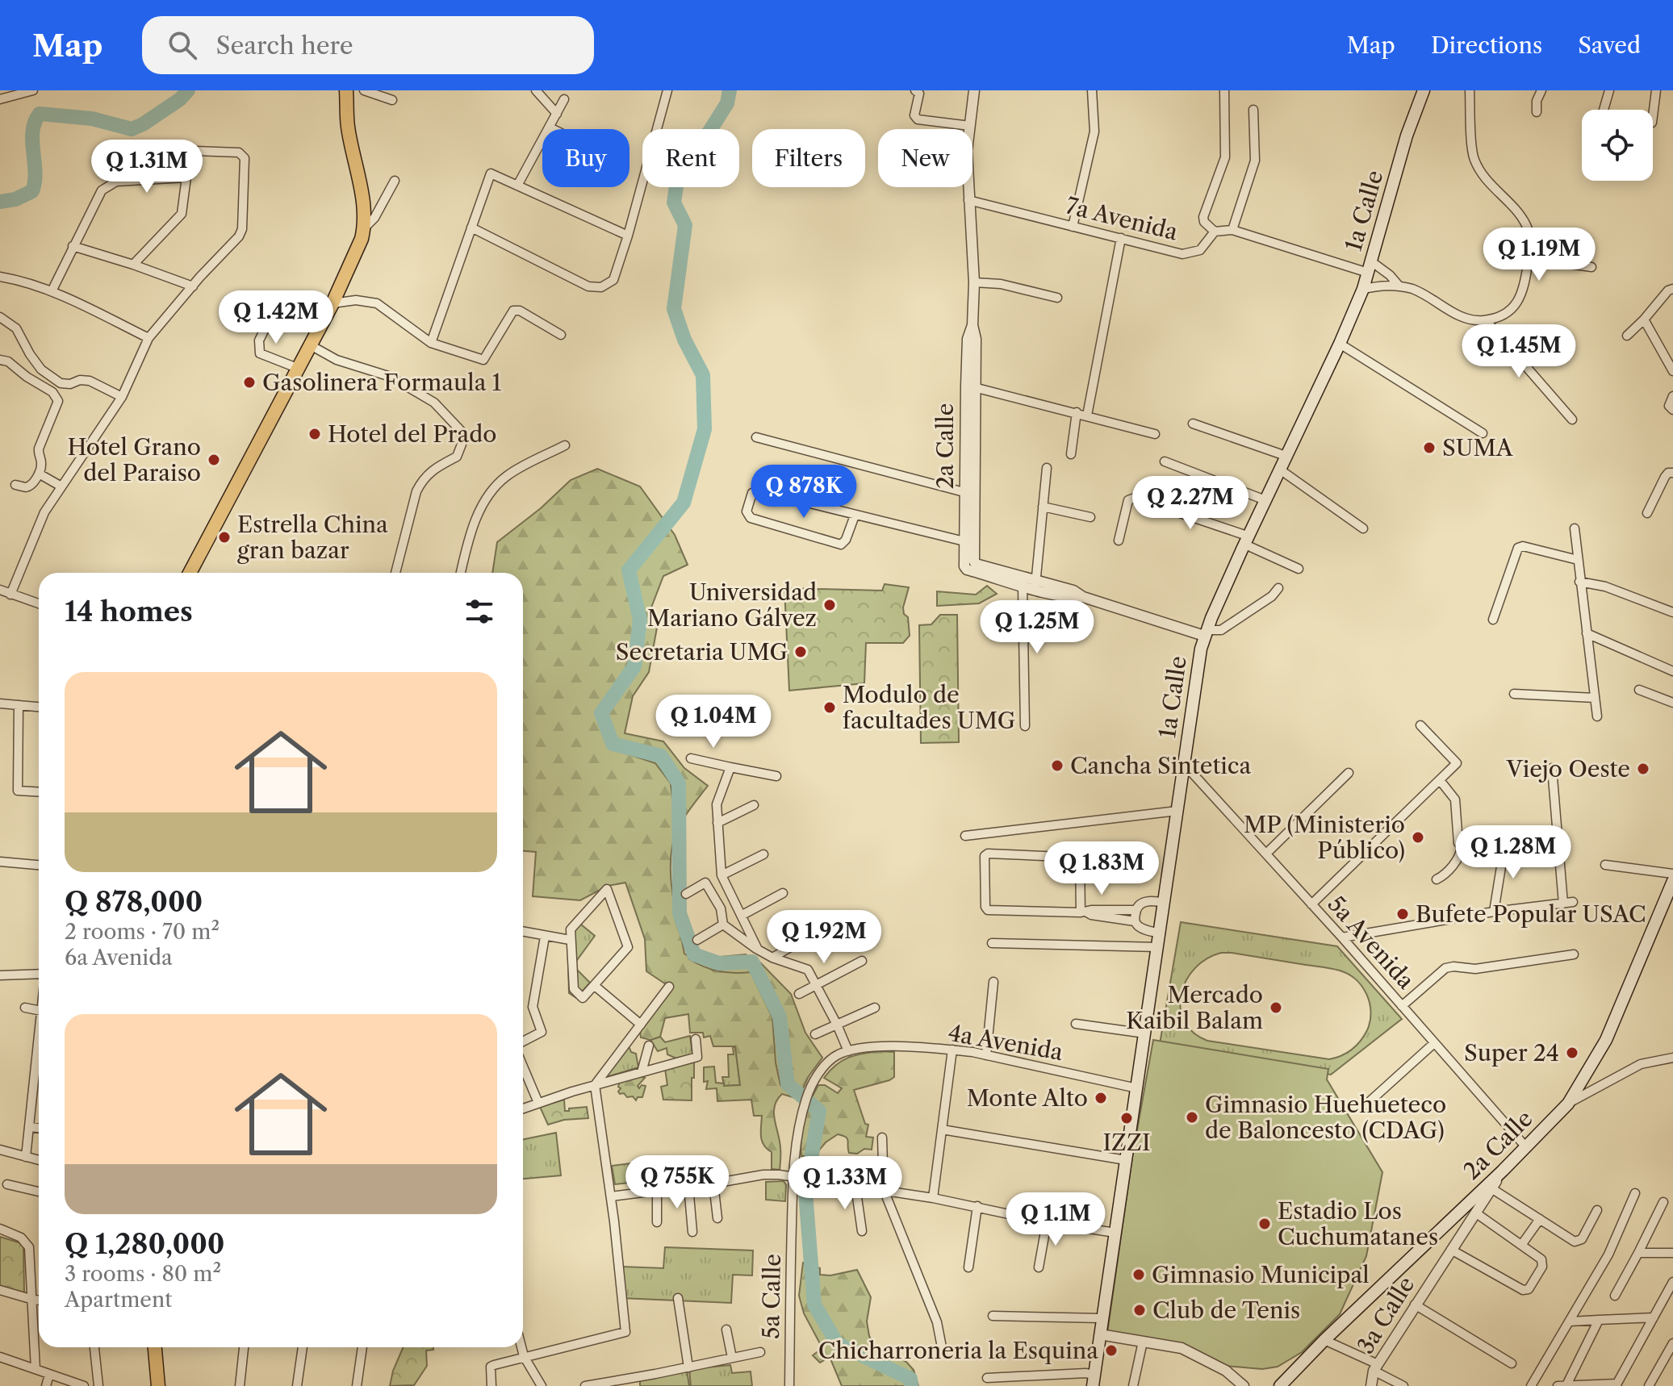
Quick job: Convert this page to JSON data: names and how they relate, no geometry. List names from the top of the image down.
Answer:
{
  "streets": {
    "main road": ["1a Calle", "2a Calle"],
    "street": [
      "7a Avenida",
      "5a Avenida",
      "4a Avenida",
      "5a Calle",
      "3a Calle"
    ]
  },
  "crossings": [
    ["1a Calle", "5a Avenida"],
    ["1a Calle", "4a Avenida"],
    ["7a Avenida", "2a Calle"],
    ["2a Calle", "5a Avenida"],
    ["2a Calle", "3a Calle"],
    ["4a Avenida", "5a Calle"]
  ],
  "places": [
    "Gasolinera Formaula 1",
    "Hotel del Prado",
    "SUMA",
    "Hotel Grano del Paraiso",
    "Estrella China gran bazar",
    "Universidad Mariano Gálvez",
    "Secretaria UMG",
    "Modulo de facultades UMG",
    "Cancha Sintetica",
    "Viejo Oeste",
    "MP (Ministerio Público)",
    "Bufete Popular USAC",
    "Mercado Kaibil Balam",
    "Super 24",
    "Monte Alto",
    "Gimnasio Huehueteco de Baloncesto (CDAG)",
    "IZZI",
    "Estadio Los Cuchumatanes",
    "Gimnasio Municipal",
    "Club de Tenis",
    "Chicharroneria la Esquina"
  ],
  "page": {
    "header": "Map",
    "search": "Search here",
    "nav": ["Map", "Directions", "Saved"],
    "chip": [
      "Buy",
      "Rent",
      "Filters",
      "New"
    ],
    "price": [
      "Q 1.31M",
      "Q 1.19M",
      "Q 1.42M",
      "Q 1.45M",
      "Q 878K",
      "Q 2.27M",
      "Q 1.25M",
      "Q 1.04M",
      "Q 1.28M",
      "Q 1.83M",
      "Q 1.92M",
      "Q 755K",
      "Q 1.33M",
      "Q 1.1M"
    ],
    "heading": "14 homes",
    "list": [
      {
        "name": "Q 878,000",
        "note": "2 rooms · 70 m² · 6a Avenida"
      },
      {
        "name": "Q 1,280,000",
        "note": "3 rooms · 80 m² · Apartment"
      }
    ]
  }
}
